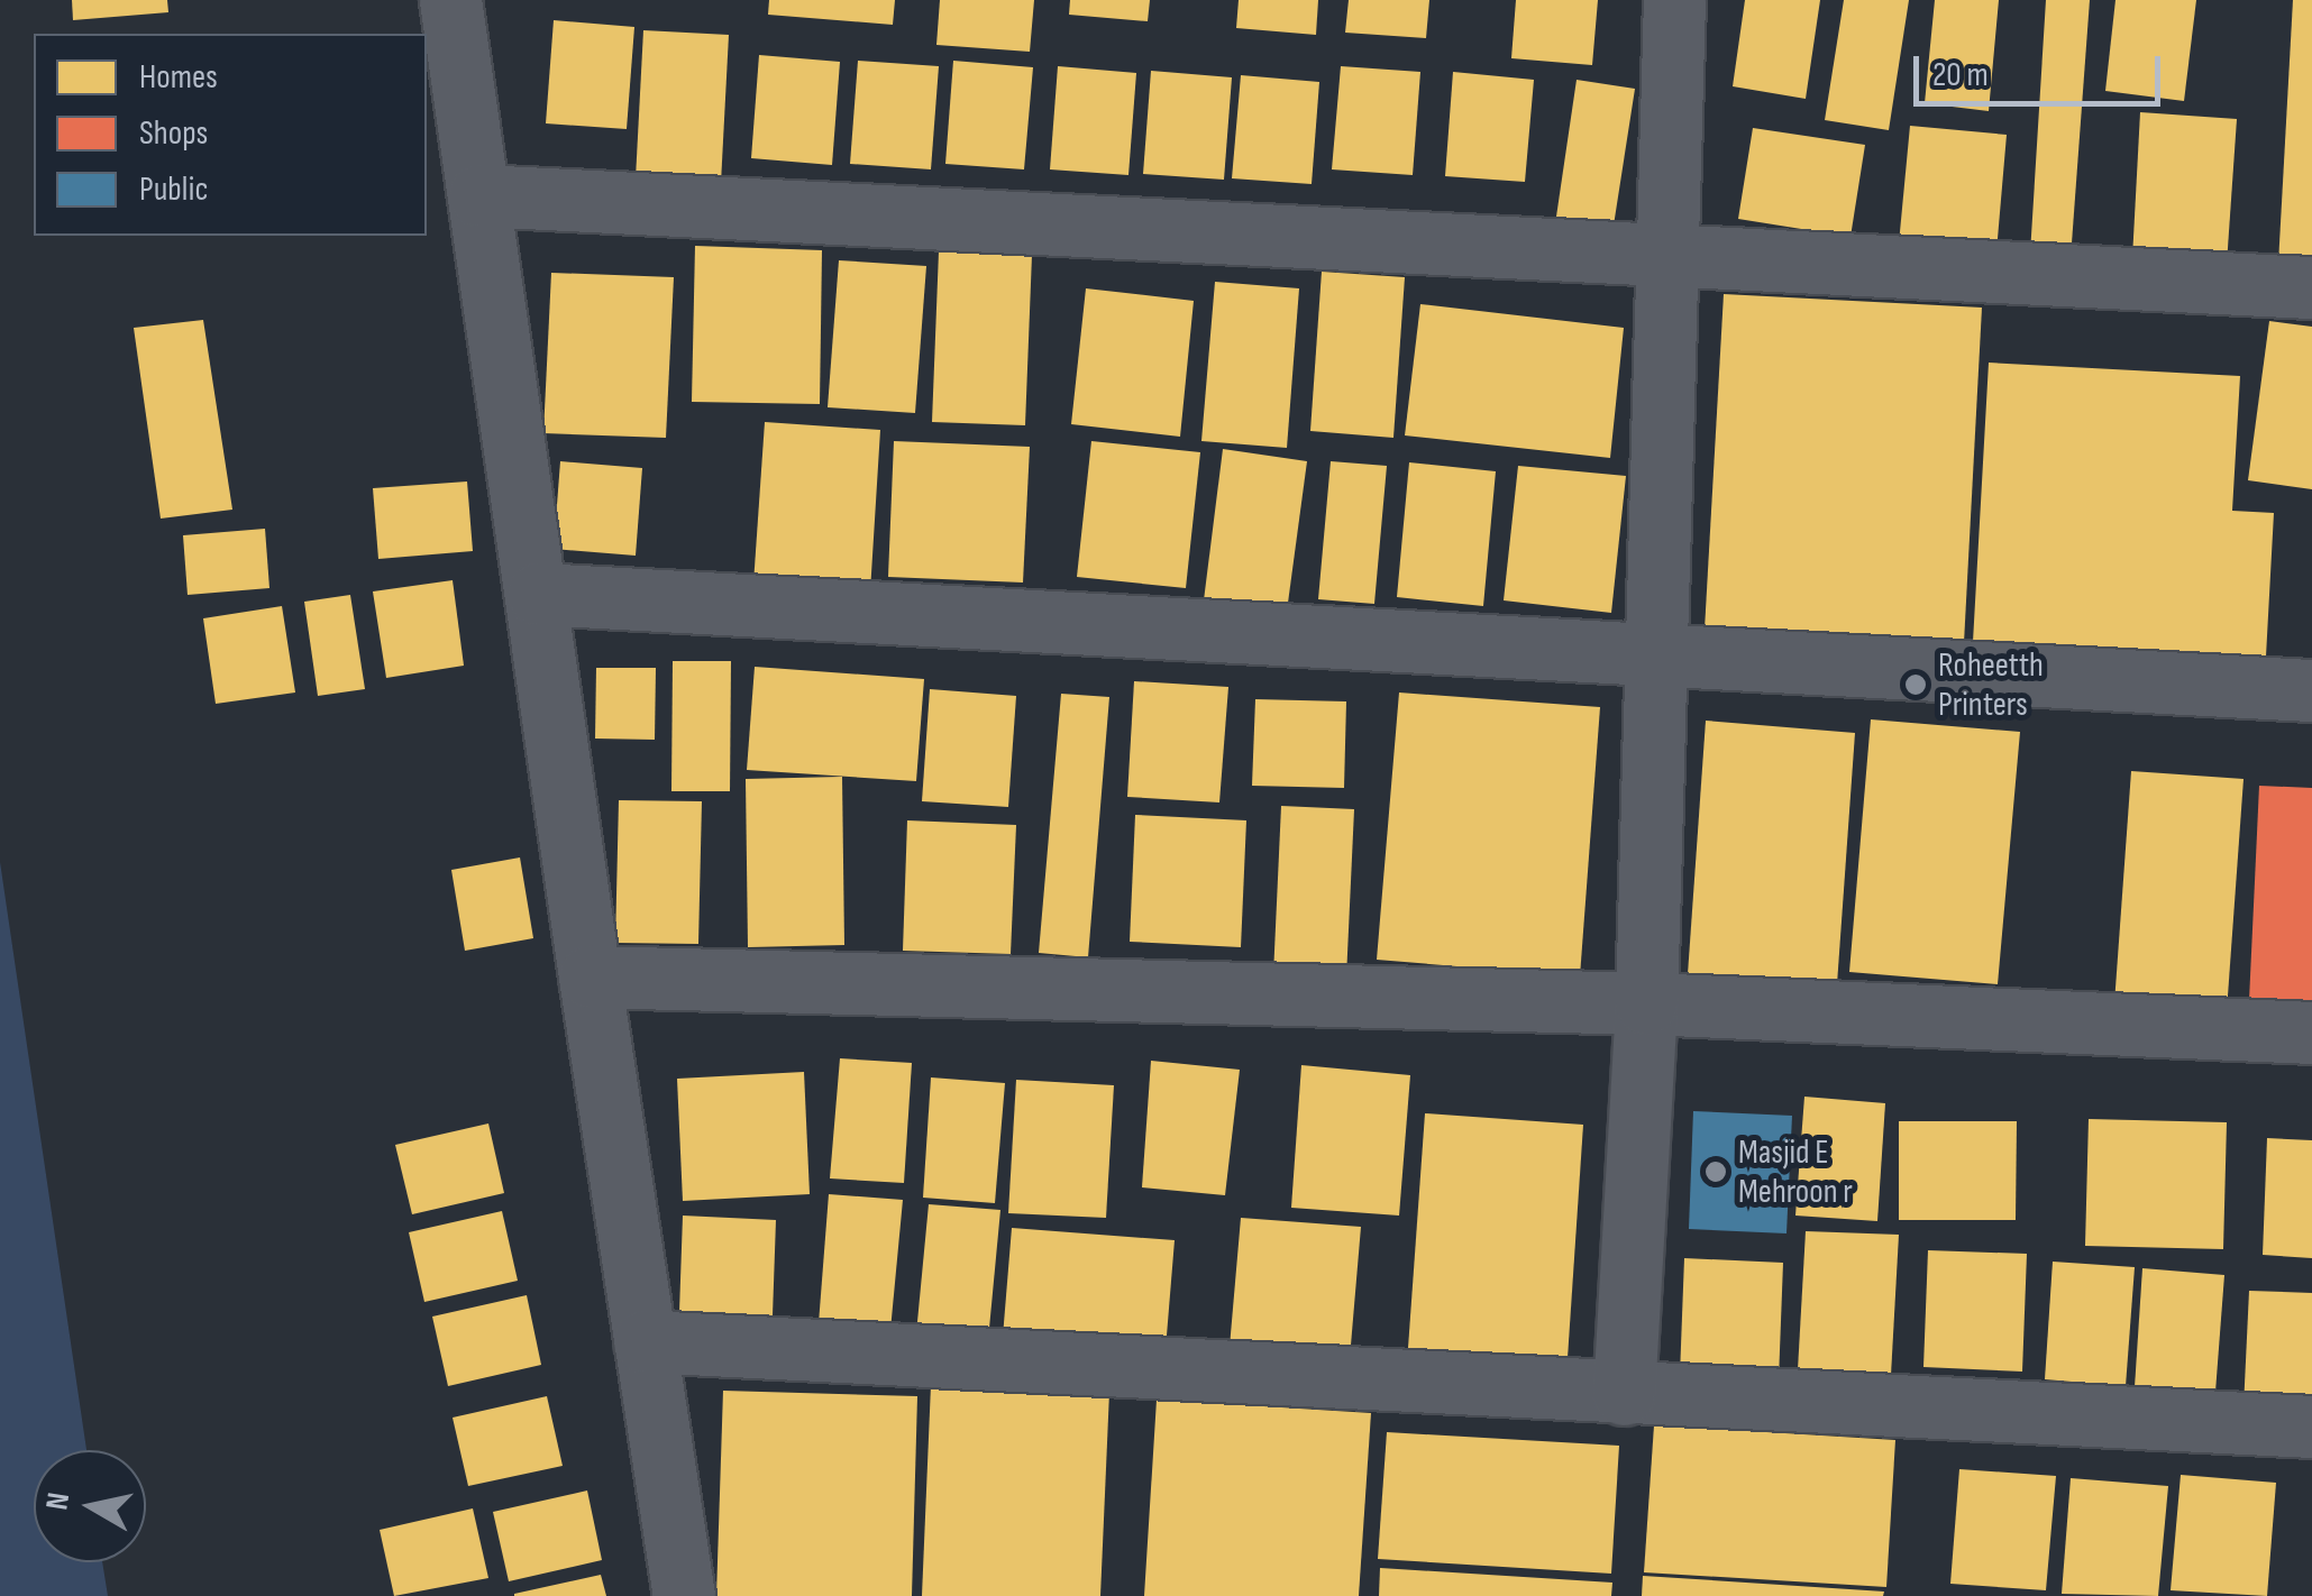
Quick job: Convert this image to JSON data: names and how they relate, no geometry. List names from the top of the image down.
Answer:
{
  "places": ["Roheetth Printers", "Masjid E Mehroon r"],
  "legend": ["Homes", "Shops", "Public"],
  "scale_bar": "20 m",
  "north": "left"
}
